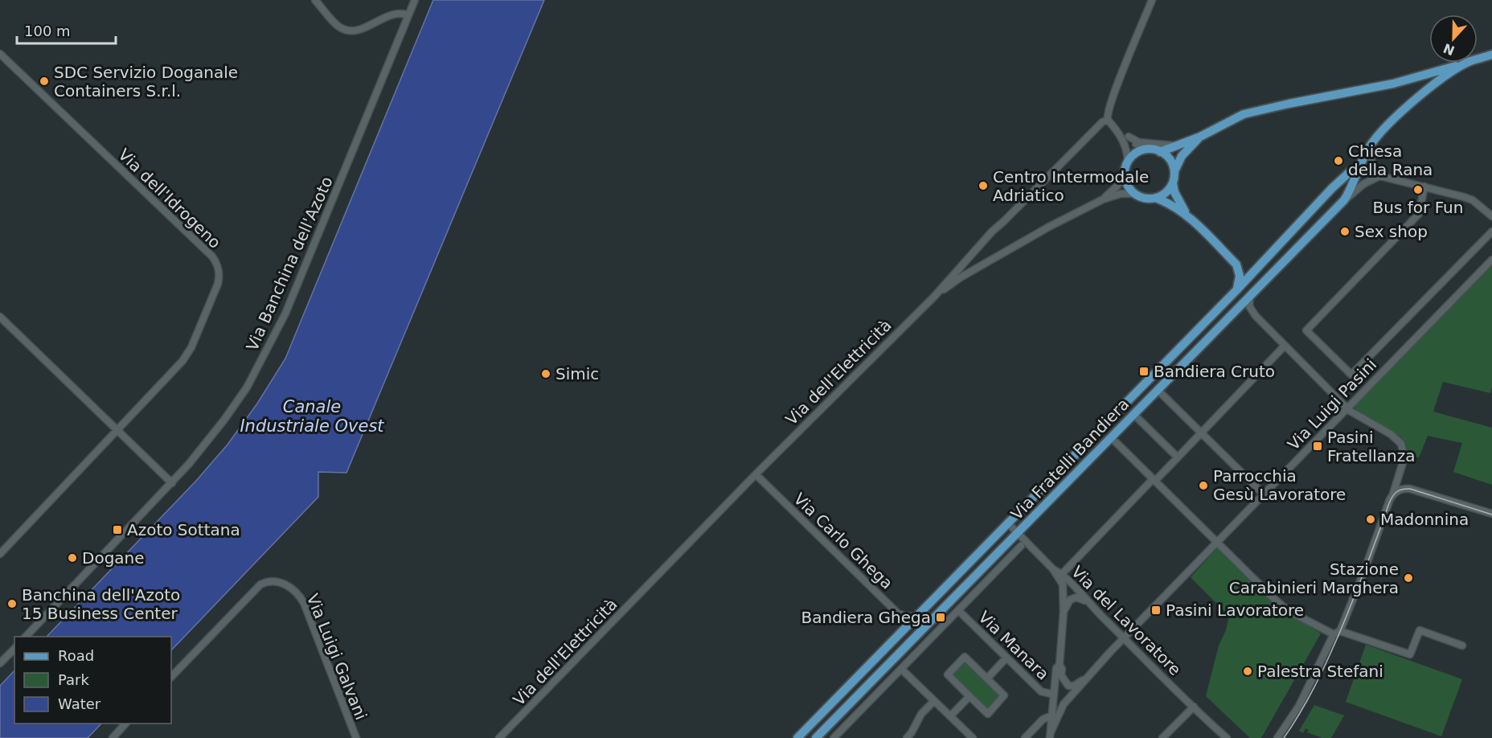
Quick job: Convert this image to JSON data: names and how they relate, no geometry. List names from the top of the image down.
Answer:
{
  "streets": {
    "main road": ["Via Fratelli Bandiera"],
    "street": [
      "Via dell'Idrogeno",
      "Via Banchina dell'Azoto",
      "Via dell'Elettricità",
      "Via Luigi Pasini",
      "Via Carlo Ghega",
      "Via del Lavoratore",
      "Via Manara",
      "Via Luigi Galvani"
    ]
  },
  "crossings": [
    ["Via dell'Elettricità", "Via Carlo Ghega"],
    ["Via Luigi Pasini", "Via del Lavoratore"],
    ["Via Fratelli Bandiera", "Via Carlo Ghega"],
    ["Via Fratelli Bandiera", "Via del Lavoratore"],
    ["Via Fratelli Bandiera", "Via Manara"]
  ],
  "water": ["Canale Industriale Ovest"],
  "places": {
    "other": [
      "SDC Servizio Doganale Containers S.r.l.",
      "Chiesa della Rana",
      "Centro Intermodale Adriatico",
      "Bus for Fun",
      "Sex shop",
      "Simic",
      "Parrocchia Gesù Lavoratore",
      "Madonnina",
      "Dogane",
      "Stazione Carabinieri Marghera",
      "Banchina dell'Azoto 15 Business Center",
      "Palestra Stefani"
    ],
    "transit": [
      "Bandiera Cruto",
      "Pasini Fratellanza",
      "Azoto Sottana",
      "Pasini Lavoratore",
      "Bandiera Ghega"
    ]
  },
  "legend": ["Road", "Park", "Water"],
  "scale_bar": "100 m",
  "north": "bottom"
}
